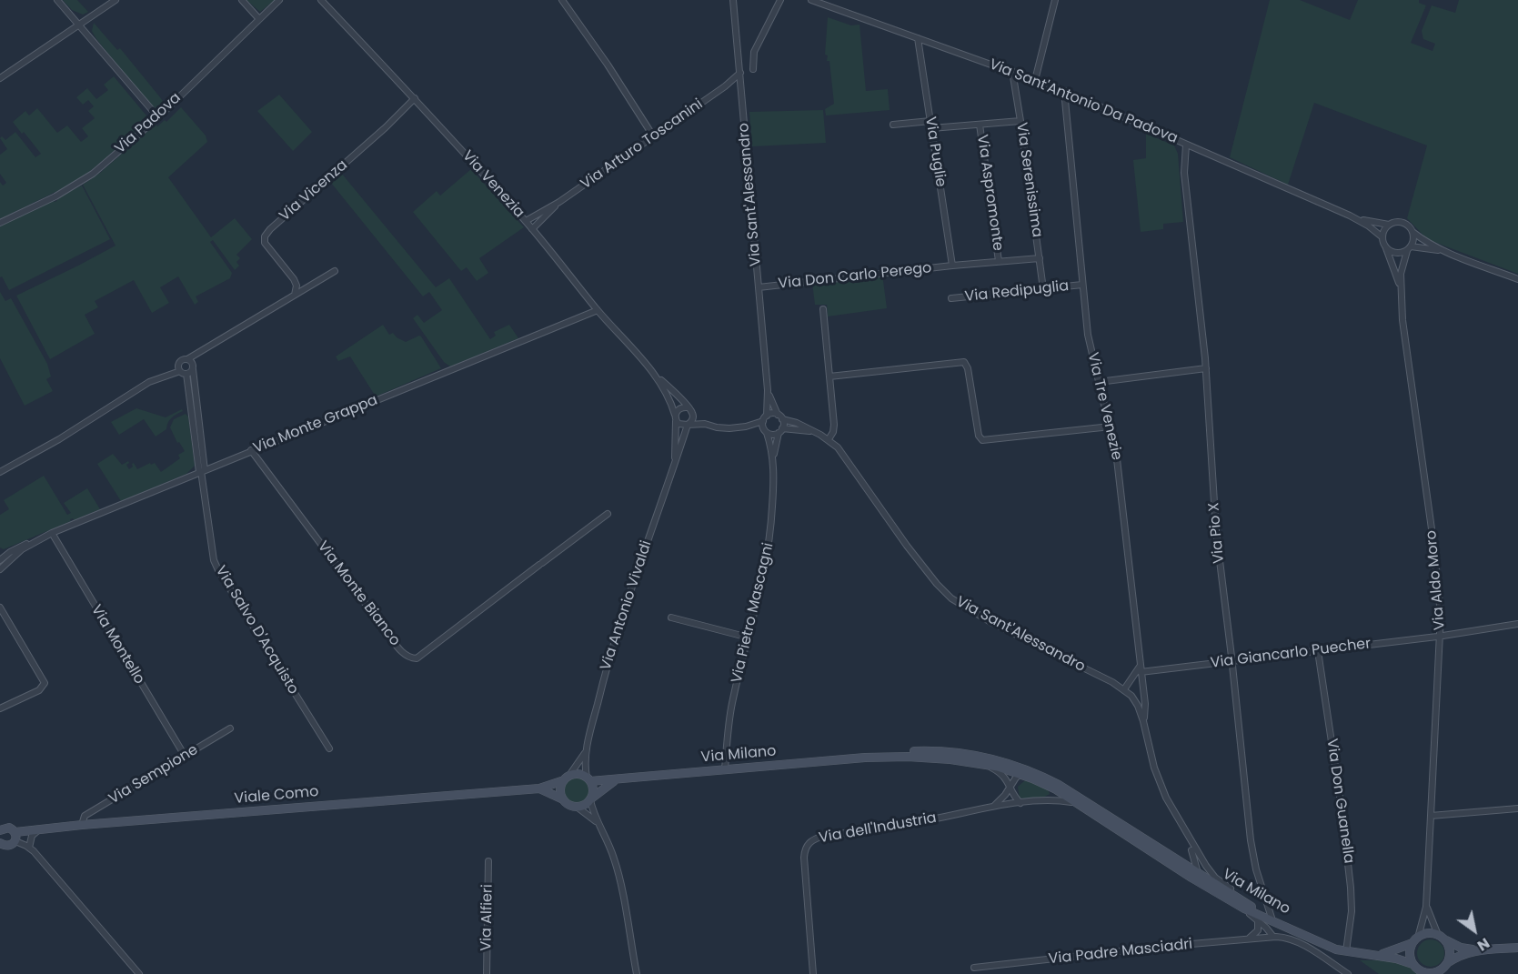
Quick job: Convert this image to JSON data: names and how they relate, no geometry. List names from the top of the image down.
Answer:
{
  "streets": {
    "main road": ["Via Milano", "Viale Como"],
    "street": [
      "Via Sant'Antonio Da Padova",
      "Via Padova",
      "Via Arturo Toscanini",
      "Via Puglie",
      "Via Serenissima",
      "Via Venezia",
      "Via Vicenza",
      "Via Aspromonte",
      "Via Sant'Alessandro",
      "Via Don Carlo Perego",
      "Via Redipuglia",
      "Via Tre Venezie",
      "Via Monte Grappa",
      "Via Pio X",
      "Via Aldo Moro",
      "Via Monte Bianco",
      "Via Antonio Vivaldi",
      "Via Pietro Mascagni",
      "Via Salvo D'Acquisto",
      "Via Montello",
      "Via Giancarlo Puecher",
      "Via Sempione",
      "Via Don Guanella",
      "Via dell'Industria",
      "Via Alfieri",
      "Via Padre Masciadri"
    ]
  },
  "crossings": [
    ["Via Sant'Antonio Da Padova", "Via Puglie"],
    ["Via Sant'Antonio Da Padova", "Via Serenissima"],
    ["Via Sant'Antonio Da Padova", "Via Tre Venezie"],
    ["Via Sant'Antonio Da Padova", "Via Pio X"],
    ["Via Sant'Antonio Da Padova", "Via Aldo Moro"],
    ["Via Arturo Toscanini", "Via Sant'Alessandro"],
    ["Via Puglie", "Via Don Carlo Perego"],
    ["Via Serenissima", "Via Don Carlo Perego"],
    ["Via Serenissima", "Via Redipuglia"],
    ["Via Venezia", "Via Vicenza"],
    ["Via Venezia", "Via Monte Grappa"],
    ["Via Venezia", "Via Antonio Vivaldi"],
    ["Via Aspromonte", "Via Don Carlo Perego"],
    ["Via Sant'Alessandro", "Via Don Carlo Perego"],
    ["Via Sant'Alessandro", "Via Pietro Mascagni"],
    ["Via Redipuglia", "Via Tre Venezie"],
    ["Via Tre Venezie", "Via Giancarlo Puecher"],
    ["Via Monte Grappa", "Via Monte Bianco"],
    ["Via Monte Grappa", "Via Salvo D'Acquisto"],
    ["Via Monte Grappa", "Via Montello"],
    ["Via Pio X", "Via Giancarlo Puecher"],
    ["Via Pio X", "Via Milano"],
    ["Via Aldo Moro", "Via Giancarlo Puecher"],
    ["Via Pietro Mascagni", "Via Milano"],
    ["Via Montello", "Via Sempione"],
    ["Via Giancarlo Puecher", "Via Don Guanella"],
    ["Via Milano", "Viale Como"],
    ["Via Sempione", "Viale Como"]
  ],
  "north": "bottom right"
}
